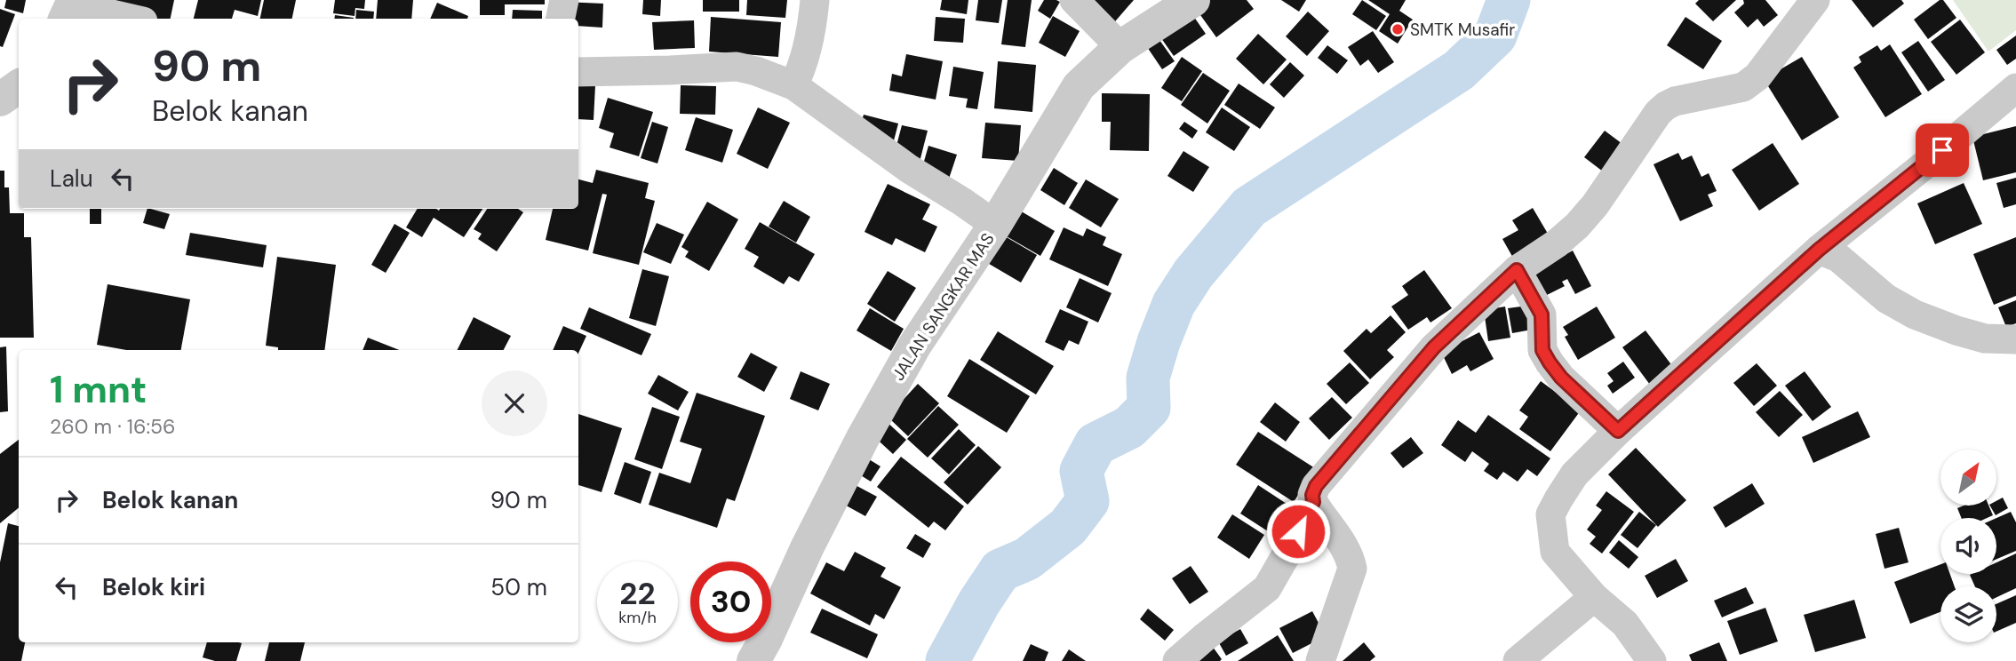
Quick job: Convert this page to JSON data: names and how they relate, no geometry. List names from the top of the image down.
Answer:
{
  "streets": {
    "street": ["JALAN SANGKAR MAS"]
  },
  "places": ["SMTK Musafir"],
  "north": "top right",
  "page": {
    "turn": ["90 m", "Belok kanan"],
    "then": "Lalu",
    "heading": ["1 mnt", "260 m · 16:56"],
    "list": [
      {
        "name": "Belok kanan",
        "value": "90 m"
      },
      {
        "name": "Belok kiri",
        "value": "50 m"
      }
    ],
    "speed": "22 km/h",
    "limit": "30"
  }
}
